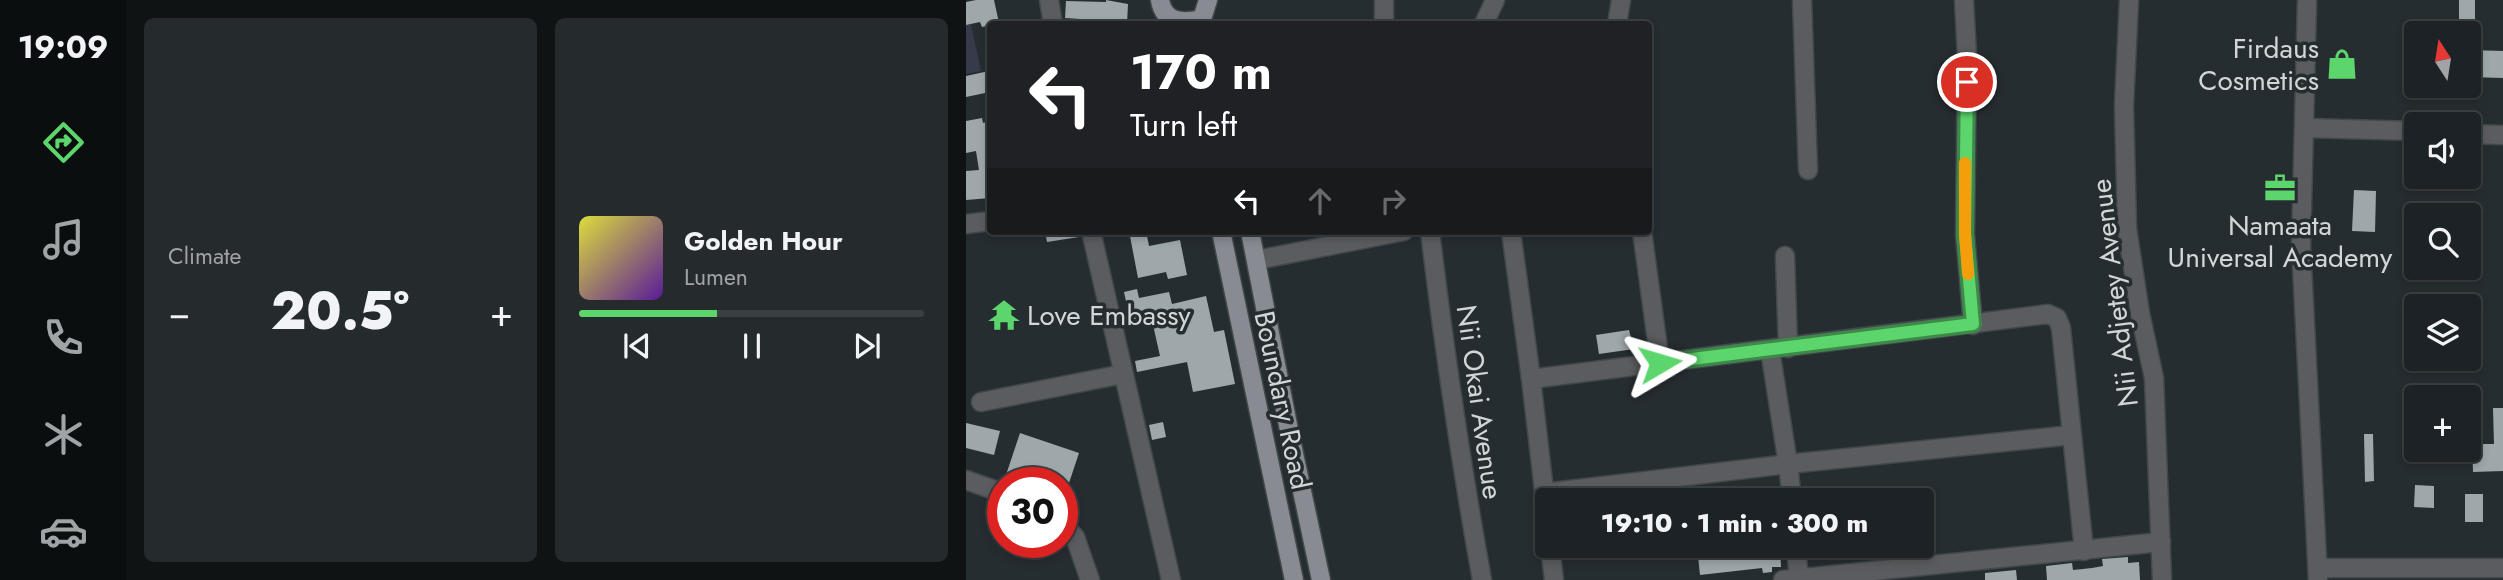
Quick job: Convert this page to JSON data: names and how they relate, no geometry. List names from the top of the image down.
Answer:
{
  "streets": {
    "main road": ["Boundary Road"],
    "street": ["Nii Adjetey Avenue", "Nii Okai Avenue"]
  },
  "places": {
    "shop": ["Firdaus Cosmetics"],
    "office": ["Namaata Universal Academy"],
    "temple": ["Love Embassy"]
  },
  "north": "top",
  "page": {
    "tabs": "19:09",
    "tile": "Climate",
    "map_buttons": "+",
    "turn": ["170 m", "Turn left"],
    "song": ["Golden Hour", "Lumen"],
    "heat": ["−", "20.5°", "+"],
    "limit": "30",
    "trip": "19:10 · 1 min · 300 m"
  }
}
